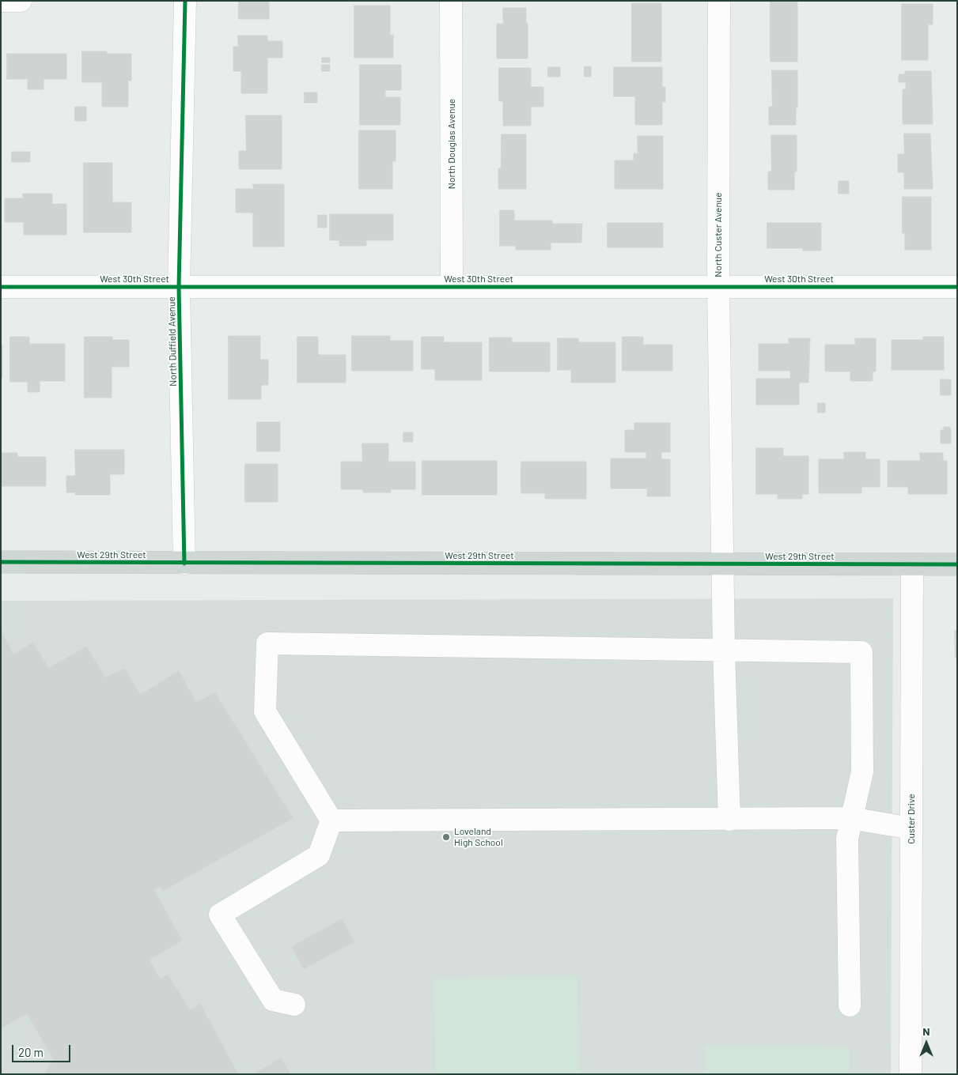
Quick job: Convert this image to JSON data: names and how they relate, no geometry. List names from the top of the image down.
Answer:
{
  "streets": {
    "main road": ["West 29th Street"],
    "street": [
      "North Douglas Avenue",
      "North Custer Avenue",
      "West 30th Street",
      "North Duffield Avenue",
      "Custer Drive"
    ]
  },
  "crossings": [
    ["North Douglas Avenue", "West 30th Street"],
    ["North Custer Avenue", "West 30th Street"],
    ["North Custer Avenue", "West 29th Street"],
    ["West 30th Street", "North Duffield Avenue"],
    ["North Duffield Avenue", "West 29th Street"],
    ["West 29th Street", "Custer Drive"]
  ],
  "places": ["Loveland High School"],
  "scale_bar": "20 m",
  "north": "top"
}
